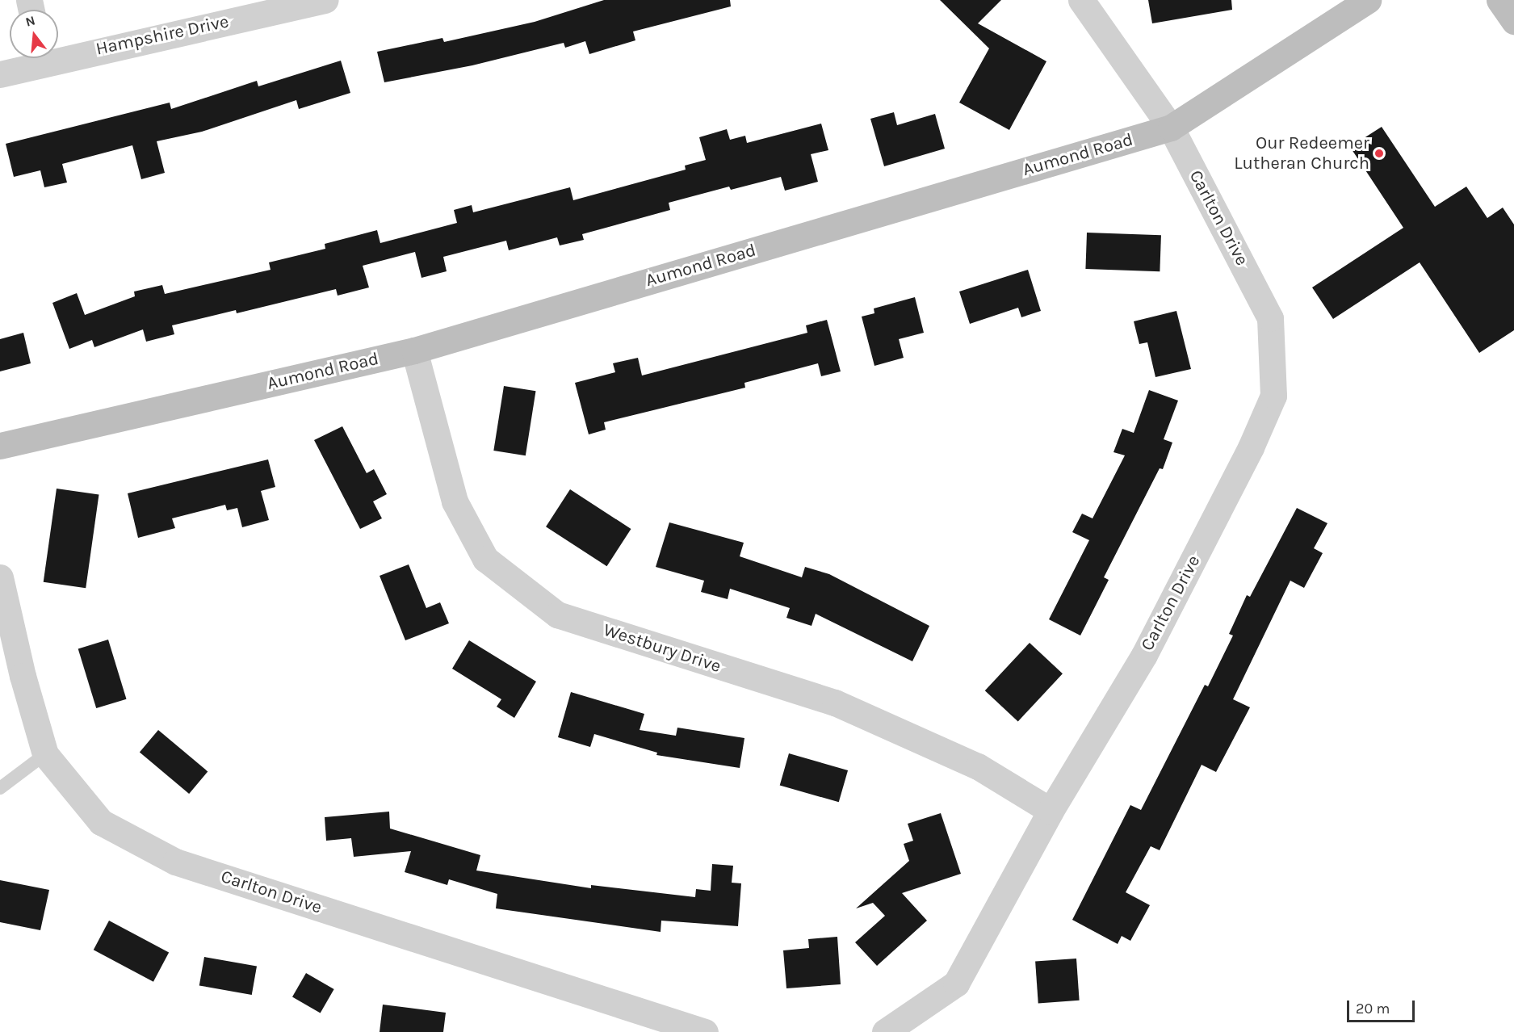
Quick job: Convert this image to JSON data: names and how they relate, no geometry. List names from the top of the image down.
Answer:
{
  "streets": {
    "street": [
      "Hampshire Drive",
      "Aumond Road",
      "Carlton Drive",
      "Westbury Drive"
    ]
  },
  "crossings": [
    ["Aumond Road", "Carlton Drive"],
    ["Aumond Road", "Westbury Drive"],
    ["Carlton Drive", "Westbury Drive"]
  ],
  "places": ["Our Redeemer Lutheran Church"],
  "scale_bar": "20 m",
  "north": "top"
}
